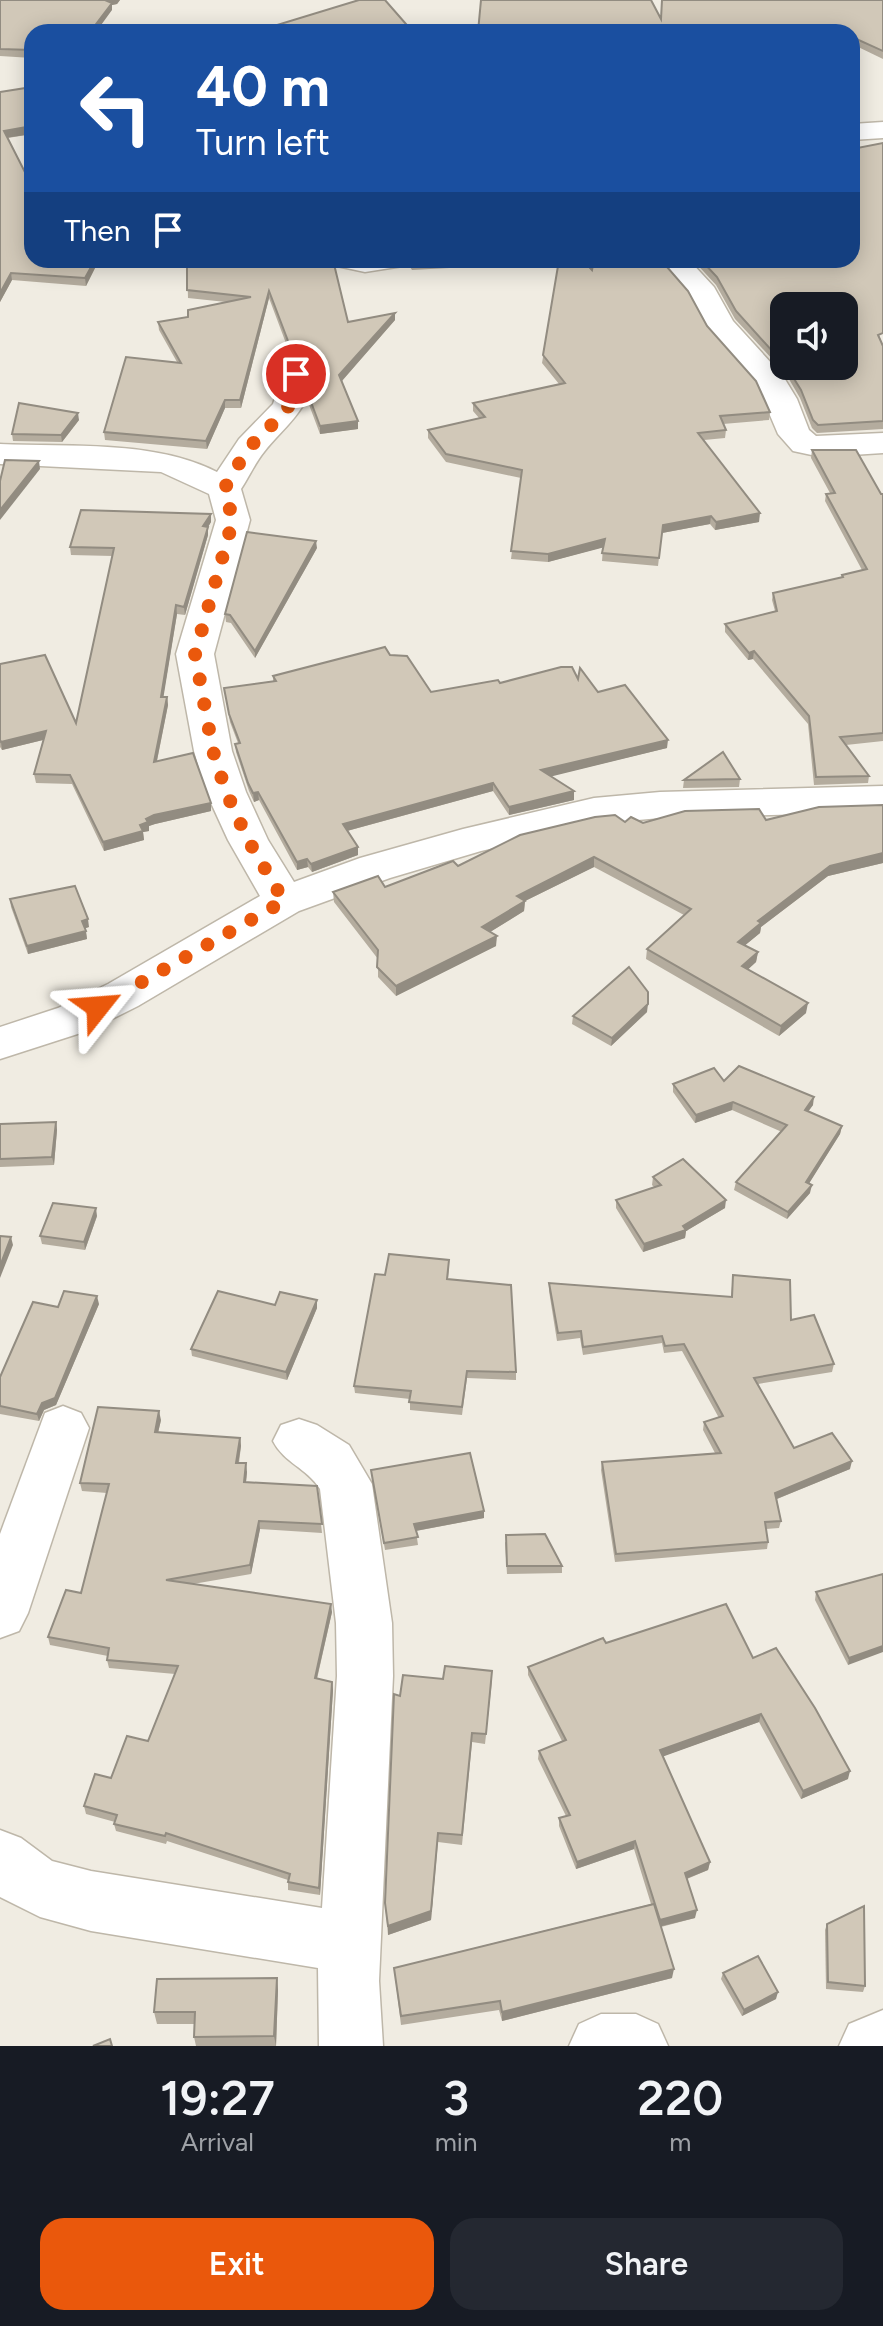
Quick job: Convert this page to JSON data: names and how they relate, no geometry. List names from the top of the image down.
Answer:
{
  "page": {
    "turn": ["40 m", "Turn left"],
    "then": "Then",
    "eta": [
      "19:27",
      "Arrival",
      "3",
      "min",
      "220",
      "m"
    ],
    "buttons": ["Exit", "Share"]
  }
}
